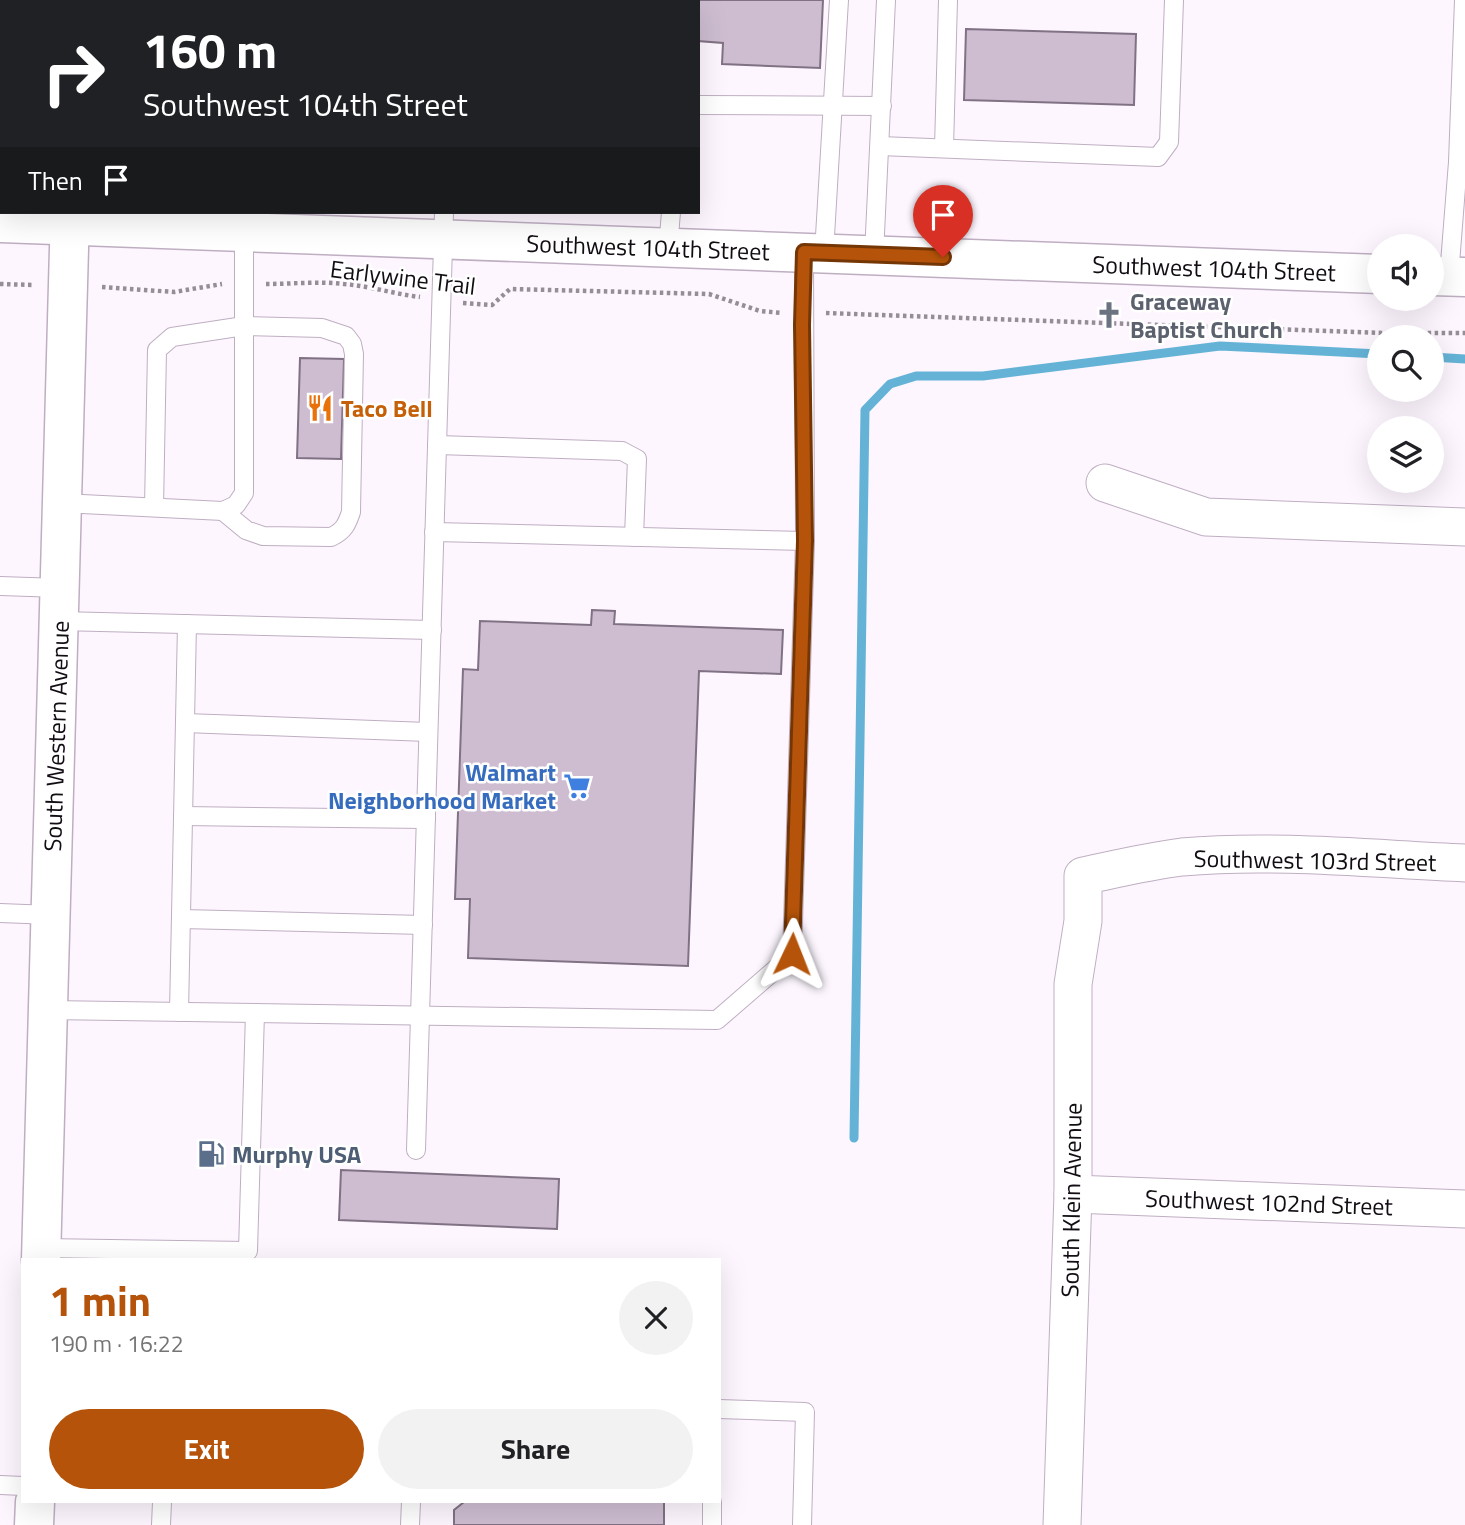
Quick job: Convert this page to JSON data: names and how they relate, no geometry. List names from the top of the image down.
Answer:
{
  "streets": {
    "main road": ["Southwest 104th Street", "South Western Avenue"],
    "street": ["Southwest 103rd Street", "South Klein Avenue", "Southwest 102nd Street"],
    "path": ["Earlywine Trail"]
  },
  "crossings": [
    ["Southwest 104th Street", "South Western Avenue"],
    ["Earlywine Trail", "South Western Avenue"],
    ["Southwest 103rd Street", "South Klein Avenue"],
    ["South Klein Avenue", "Southwest 102nd Street"]
  ],
  "places": {
    "church": ["Graceway Baptist Church"],
    "restaurant": ["Taco Bell"],
    "supermarket": ["Walmart Neighborhood Market"],
    "fuel station": ["Murphy USA"]
  },
  "page": {
    "turn": ["160 m", "Southwest 104th Street"],
    "then": "Then",
    "heading": ["1 min", "190 m · 16:22"],
    "buttons": ["Exit", "Share"]
  }
}
